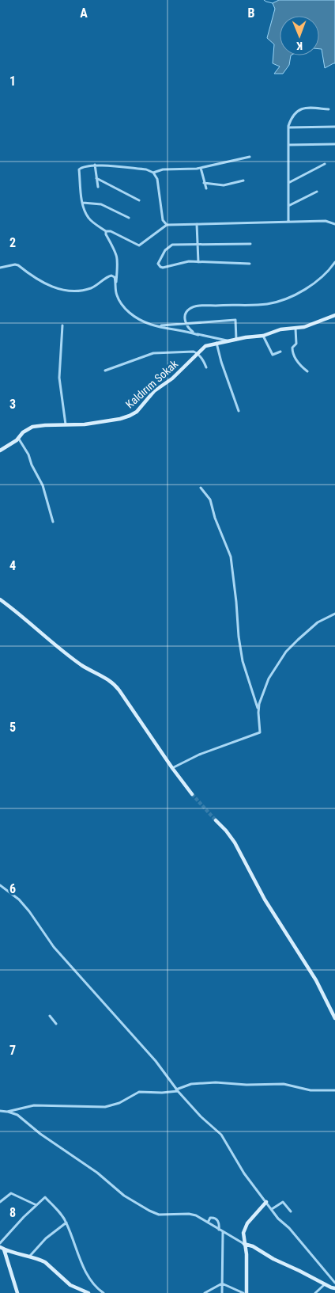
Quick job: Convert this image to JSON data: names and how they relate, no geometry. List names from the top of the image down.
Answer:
{
  "streets": {
    "street": ["Kaldırım Sokak"]
  },
  "north": "bottom",
  "grid": {
    "columns": ["A", "B"],
    "rows": [
      "1",
      "2",
      "3",
      "4",
      "5",
      "6",
      "7",
      "8"
    ]
  }
}
